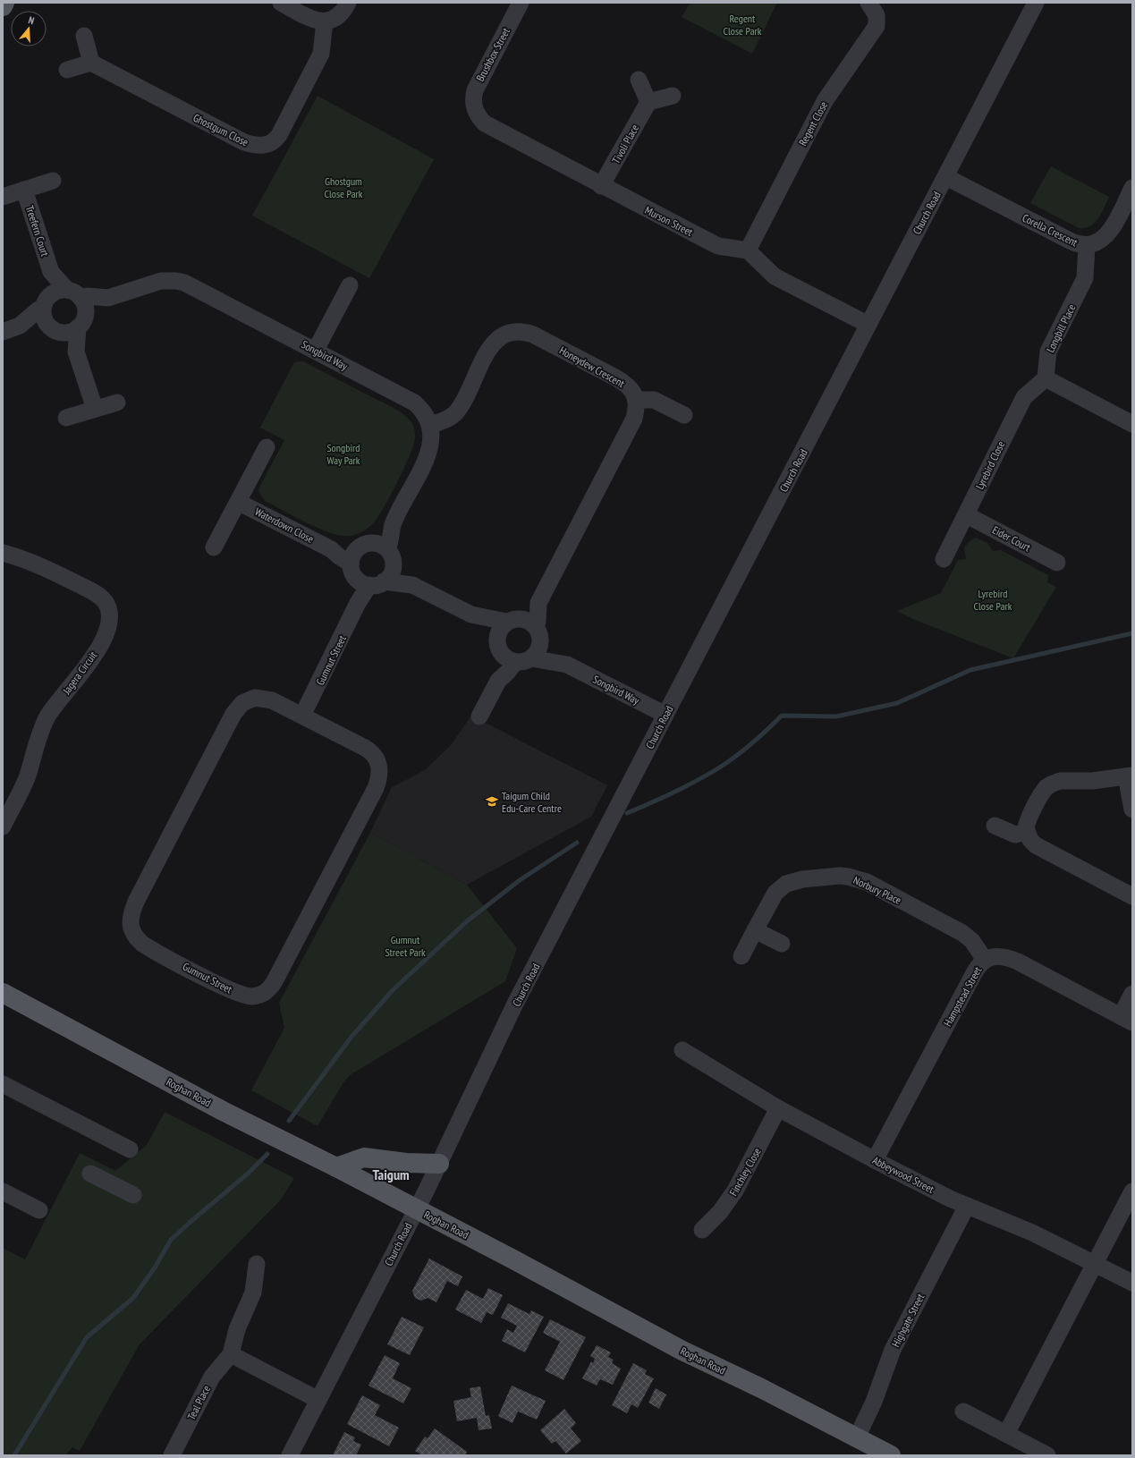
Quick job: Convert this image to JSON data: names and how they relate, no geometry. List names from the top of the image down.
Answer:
{
  "streets": {
    "main road": ["Roghan Road"],
    "street": [
      "Brushbox Street",
      "Regent Close",
      "Ghostgum Close",
      "Tivoli Place",
      "Church Road",
      "Murson Street",
      "Corella Crescent",
      "Treefern Court",
      "Longbill Place",
      "Songbird Way",
      "Honeydew Crescent",
      "Lyrebird Close",
      "Waterdown Close",
      "Eider Court",
      "Gumnut Street",
      "Jagera Circuit",
      "Norbury Place",
      "Hampstead Street",
      "Finchley Close",
      "Abbeywood Street",
      "Highgate Street",
      "Teal Place"
    ]
  },
  "crossings": [
    ["Brushbox Street", "Murson Street"],
    ["Regent Close", "Murson Street"],
    ["Tivoli Place", "Murson Street"],
    ["Church Road", "Corella Crescent"],
    ["Church Road", "Songbird Way"],
    ["Church Road", "Roghan Road"],
    ["Corella Crescent", "Longbill Place"],
    ["Treefern Court", "Songbird Way"],
    ["Longbill Place", "Lyrebird Close"],
    ["Songbird Way", "Honeydew Crescent"],
    ["Songbird Way", "Waterdown Close"],
    ["Songbird Way", "Gumnut Street"],
    ["Lyrebird Close", "Eider Court"],
    ["Waterdown Close", "Gumnut Street"],
    ["Norbury Place", "Hampstead Street"],
    ["Hampstead Street", "Abbeywood Street"],
    ["Roghan Road", "Highgate Street"],
    ["Finchley Close", "Abbeywood Street"],
    ["Abbeywood Street", "Highgate Street"]
  ],
  "districts": ["Taigum"],
  "parks": [
    "Regent Close Park",
    "Ghostgum Close Park",
    "Songbird Way Park",
    "Lyrebird Close Park",
    "Gumnut Street Park"
  ],
  "places": {
    "school or university": ["Taigum Child Edu-Care Centre"]
  },
  "north": "top"
}
